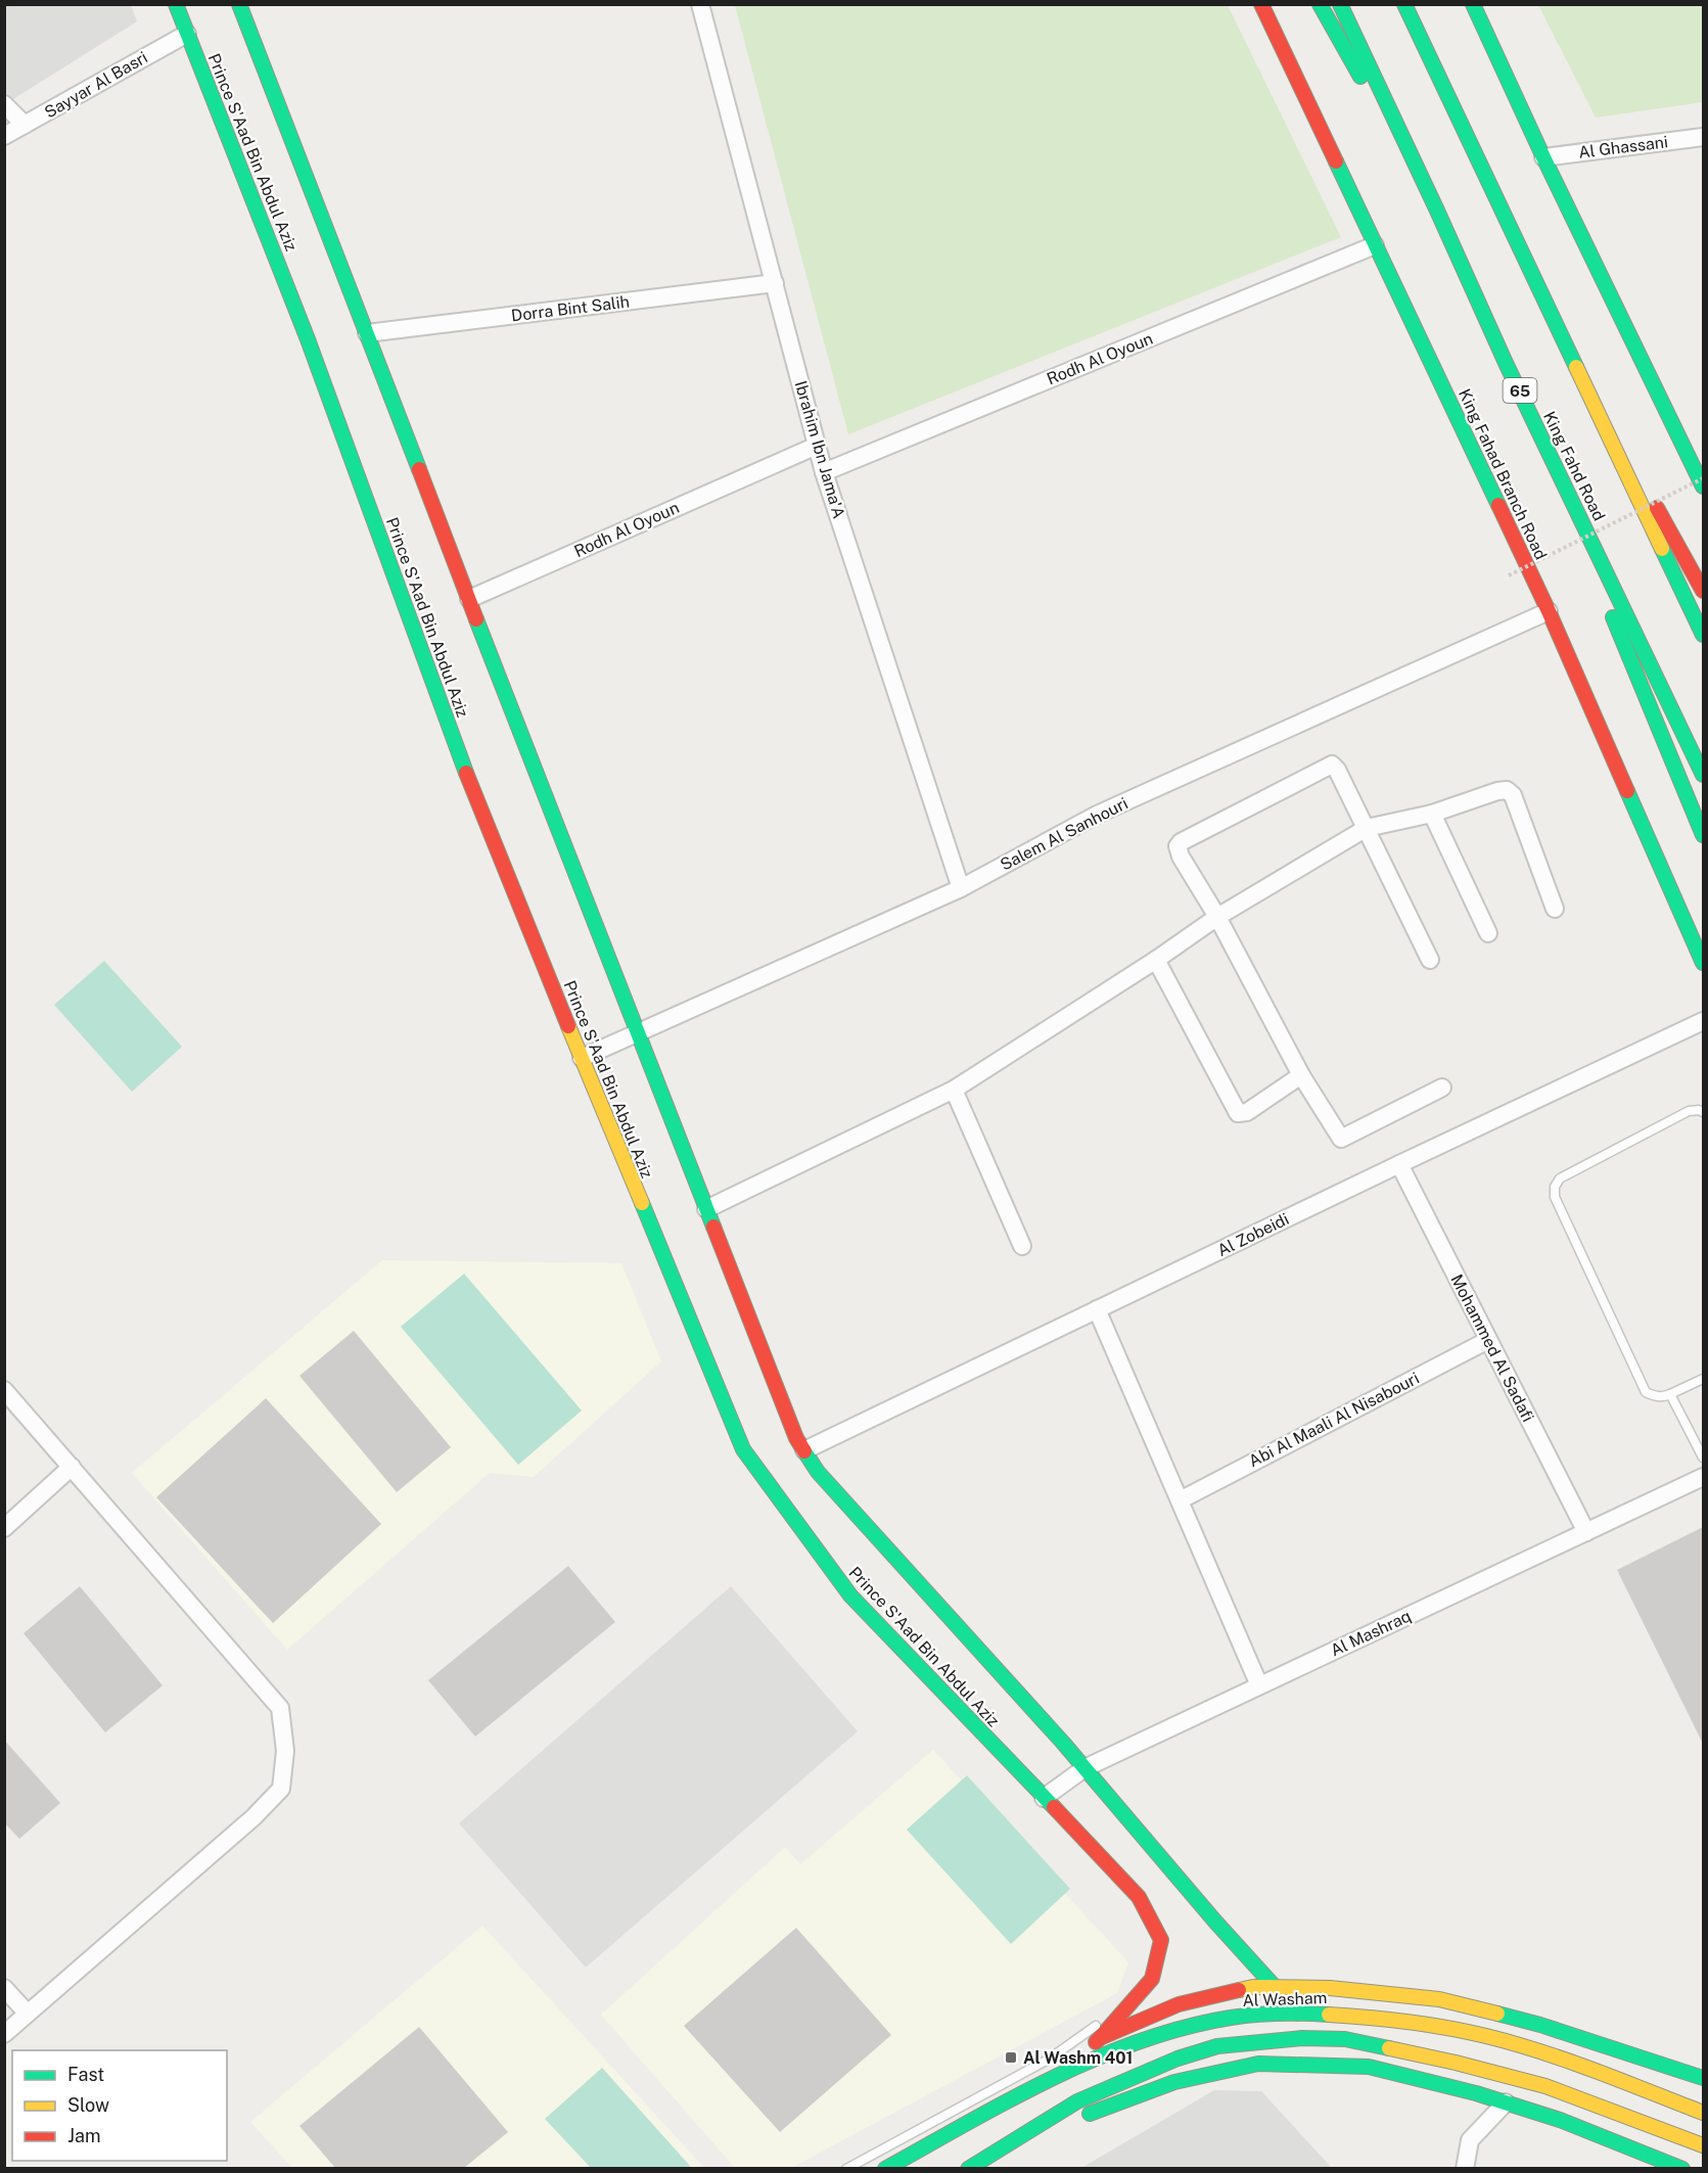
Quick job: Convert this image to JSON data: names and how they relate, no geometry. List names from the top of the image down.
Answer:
{
  "streets": {
    "main road": [
      "Prince S'Aad Bin Abdul Aziz",
      "65",
      "King Fahd Road",
      "King Fahad Branch Road",
      "Al Washam"
    ],
    "street": [
      "Sayyar Al Basri",
      "Al Ghassani",
      "Dorra Bint Salih",
      "Rodh Al Oyoun",
      "Ibrahim Ibn Jama'A",
      "Salem Al Sanhouri",
      "Al Zobeidi",
      "Mohammed Al Sadafi",
      "Abi Al Maali Al Nisabouri",
      "Al Mashraq"
    ]
  },
  "crossings": [
    ["Sayyar Al Basri", "Prince S'Aad Bin Abdul Aziz"],
    ["Prince S'Aad Bin Abdul Aziz", "Salem Al Sanhouri"],
    ["Prince S'Aad Bin Abdul Aziz", "Al Mashraq"],
    ["Dorra Bint Salih", "Ibrahim Ibn Jama'A"],
    ["Rodh Al Oyoun", "Ibrahim Ibn Jama'A"],
    ["Rodh Al Oyoun", "King Fahad Branch Road"],
    ["Ibrahim Ibn Jama'A", "Salem Al Sanhouri"],
    ["King Fahad Branch Road", "Salem Al Sanhouri"],
    ["Al Zobeidi", "Mohammed Al Sadafi"],
    ["Mohammed Al Sadafi", "Abi Al Maali Al Nisabouri"],
    ["Mohammed Al Sadafi", "Al Mashraq"]
  ],
  "places": {
    "transit": ["Al Washm 401"]
  },
  "legend": ["Fast", "Slow", "Jam"]
}
